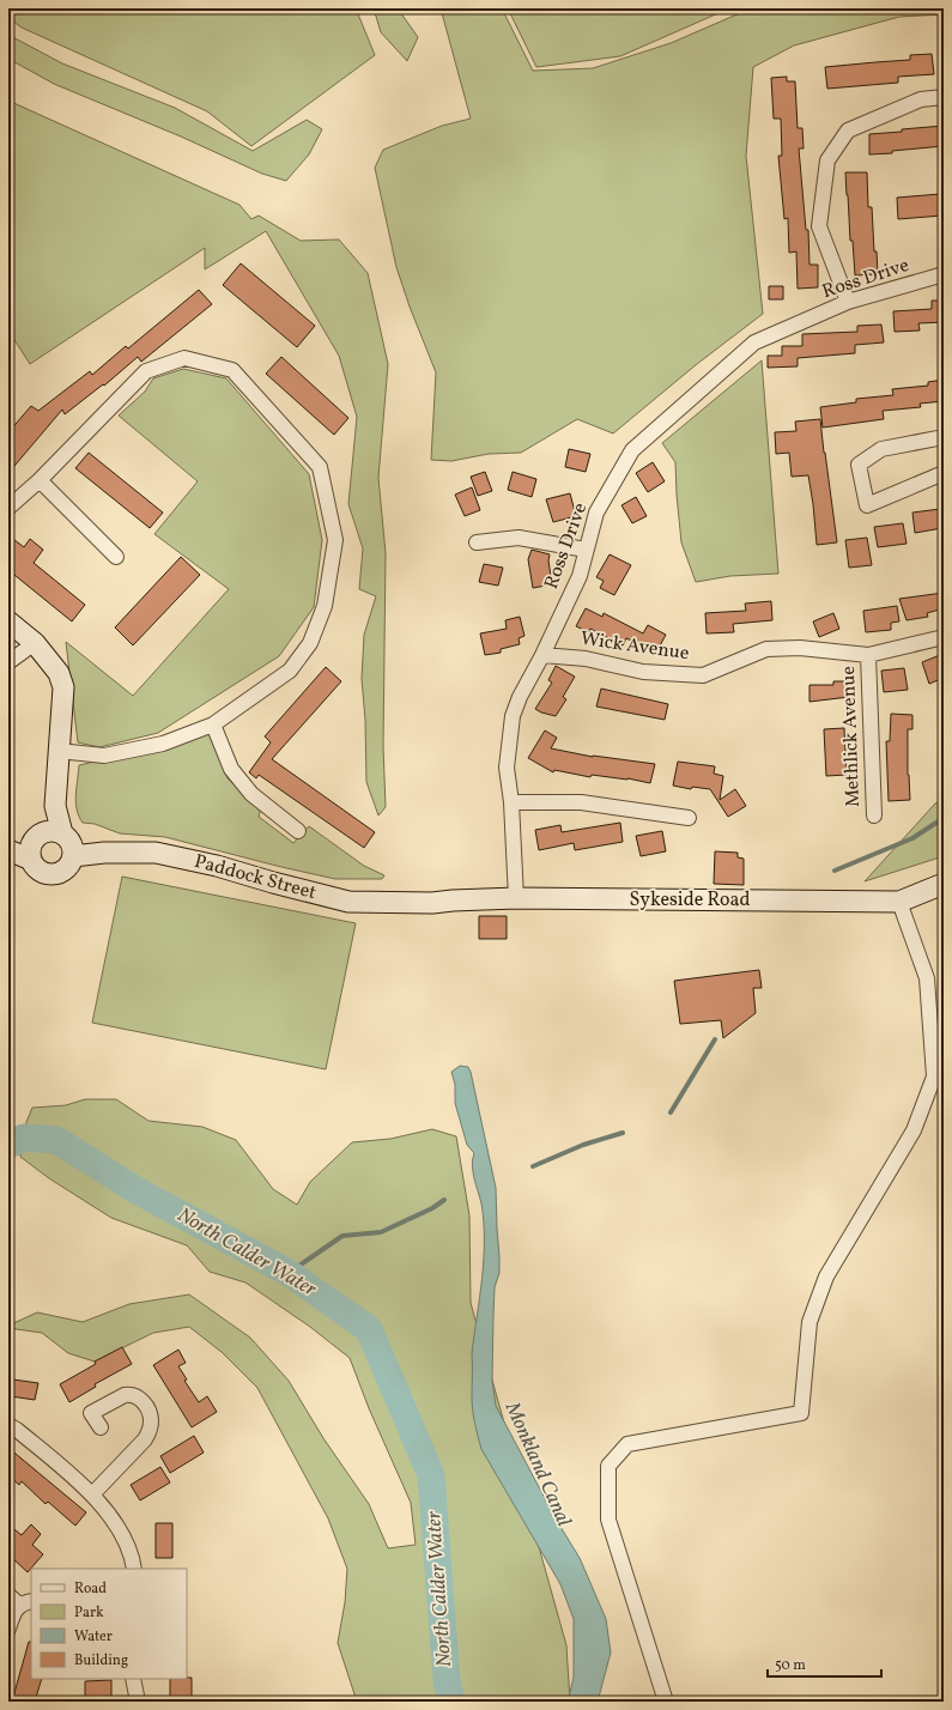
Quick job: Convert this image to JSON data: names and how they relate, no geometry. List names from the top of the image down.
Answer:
{
  "streets": {
    "street": [
      "Ross Drive",
      "Wick Avenue",
      "Methlick Avenue",
      "Paddock Street",
      "Sykeside Road"
    ]
  },
  "crossings": [
    ["Ross Drive", "Wick Avenue"],
    ["Ross Drive", "Sykeside Road"],
    ["Wick Avenue", "Methlick Avenue"],
    ["Paddock Street", "Sykeside Road"]
  ],
  "water": ["North Calder Water", "Monkland Canal"],
  "legend": [
    "Road",
    "Park",
    "Water",
    "Building"
  ],
  "scale_bar": "50 m"
}
